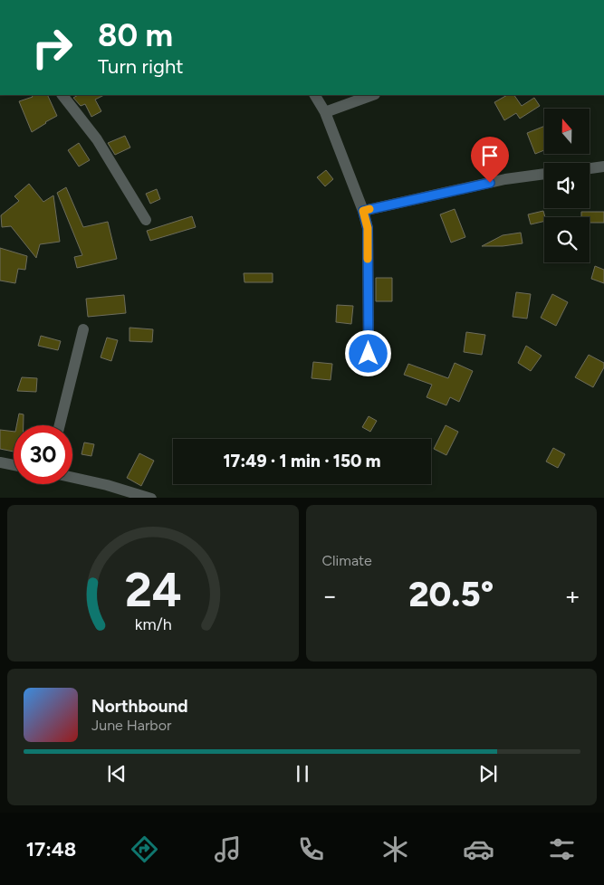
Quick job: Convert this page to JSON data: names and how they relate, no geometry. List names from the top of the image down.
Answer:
{
  "north": "top",
  "page": {
    "turn": ["80 m", "Turn right"],
    "limit": "30",
    "trip": "17:49 · 1 min · 150 m",
    "tile": "Climate",
    "heat": ["−", "20.5°", "+"],
    "song": ["Northbound", "June Harbor"],
    "tabs": "17:48",
    "gauge": ["24", "km/h"]
  }
}
